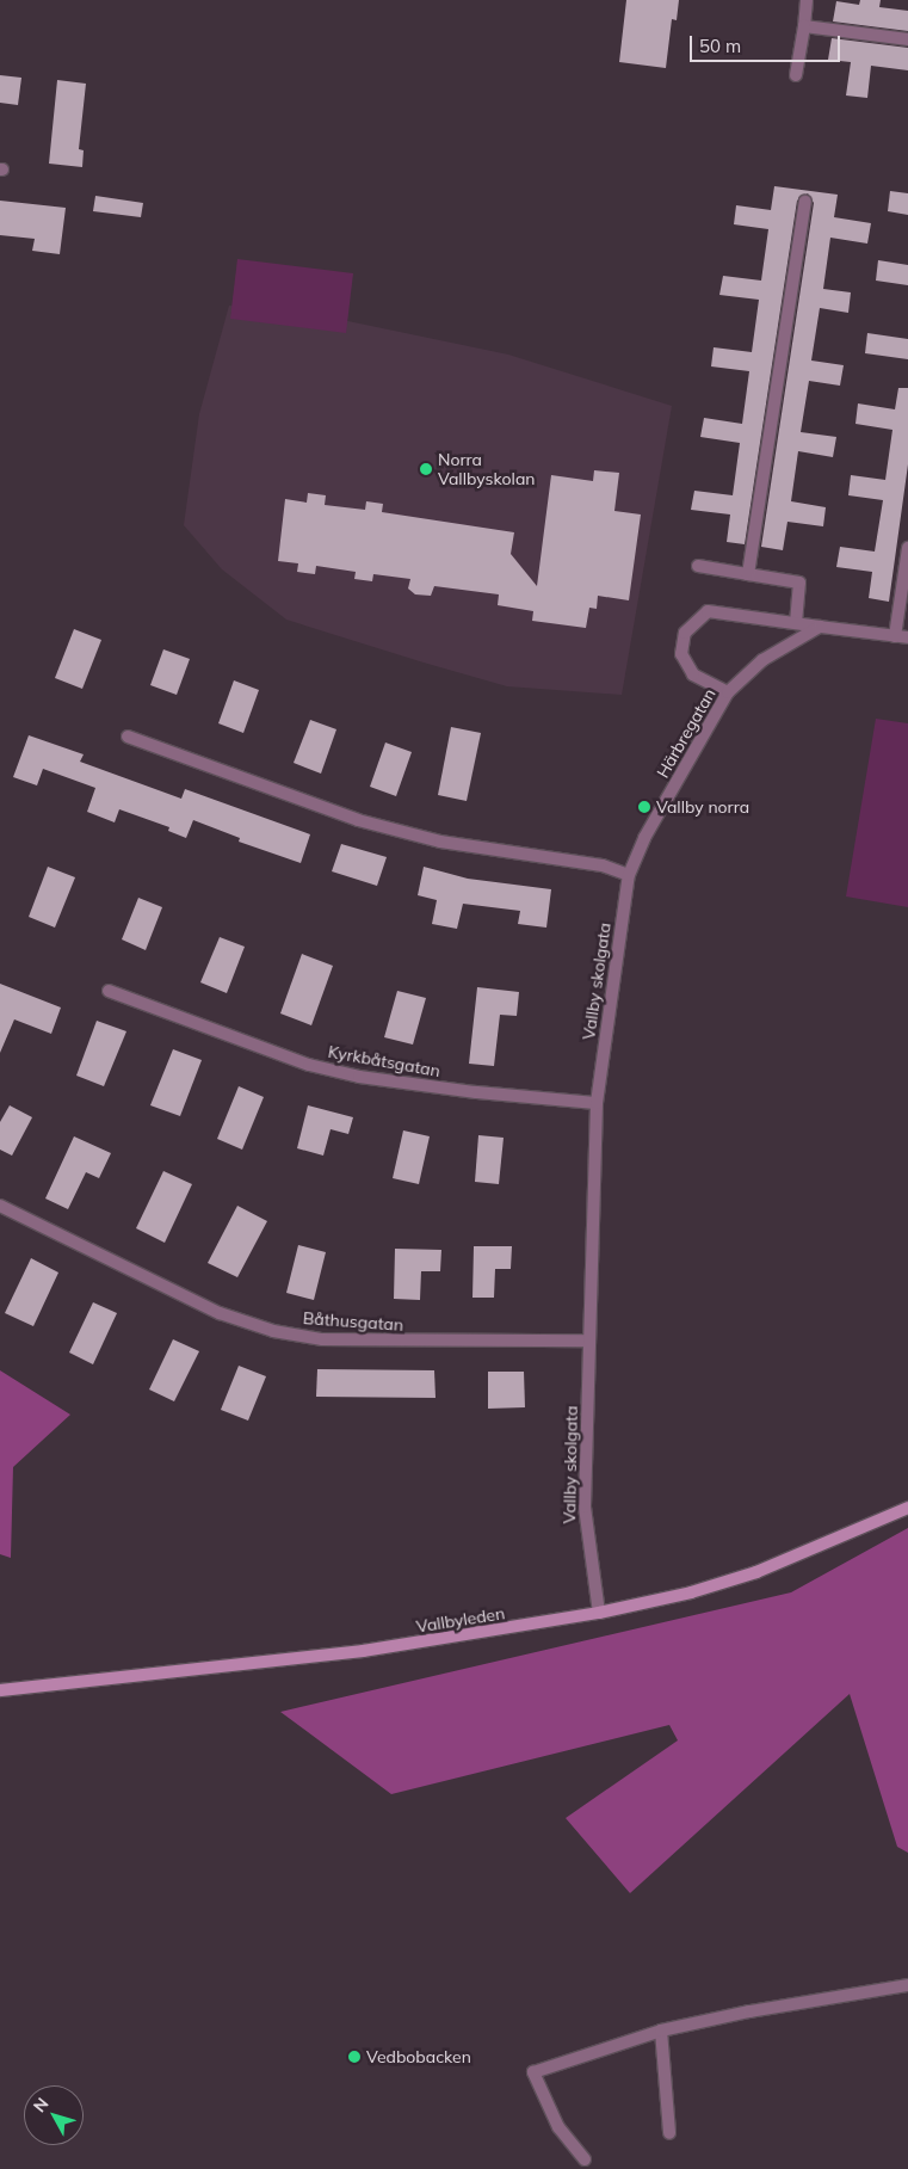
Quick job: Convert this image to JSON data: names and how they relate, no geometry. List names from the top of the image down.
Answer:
{
  "streets": {
    "main road": ["Vallbyleden"],
    "street": [
      "Härbregatan",
      "Vallby skolgata",
      "Kyrkbåtsgatan",
      "Båthusgatan"
    ]
  },
  "crossings": [
    ["Härbregatan", "Vallby skolgata"],
    ["Vallby skolgata", "Kyrkbåtsgatan"],
    ["Vallby skolgata", "Båthusgatan"],
    ["Vallby skolgata", "Vallbyleden"]
  ],
  "places": ["Norra Vallbyskolan", "Vallby norra", "Vedbobacken"],
  "scale_bar": "50 m",
  "north": "top left"
}
